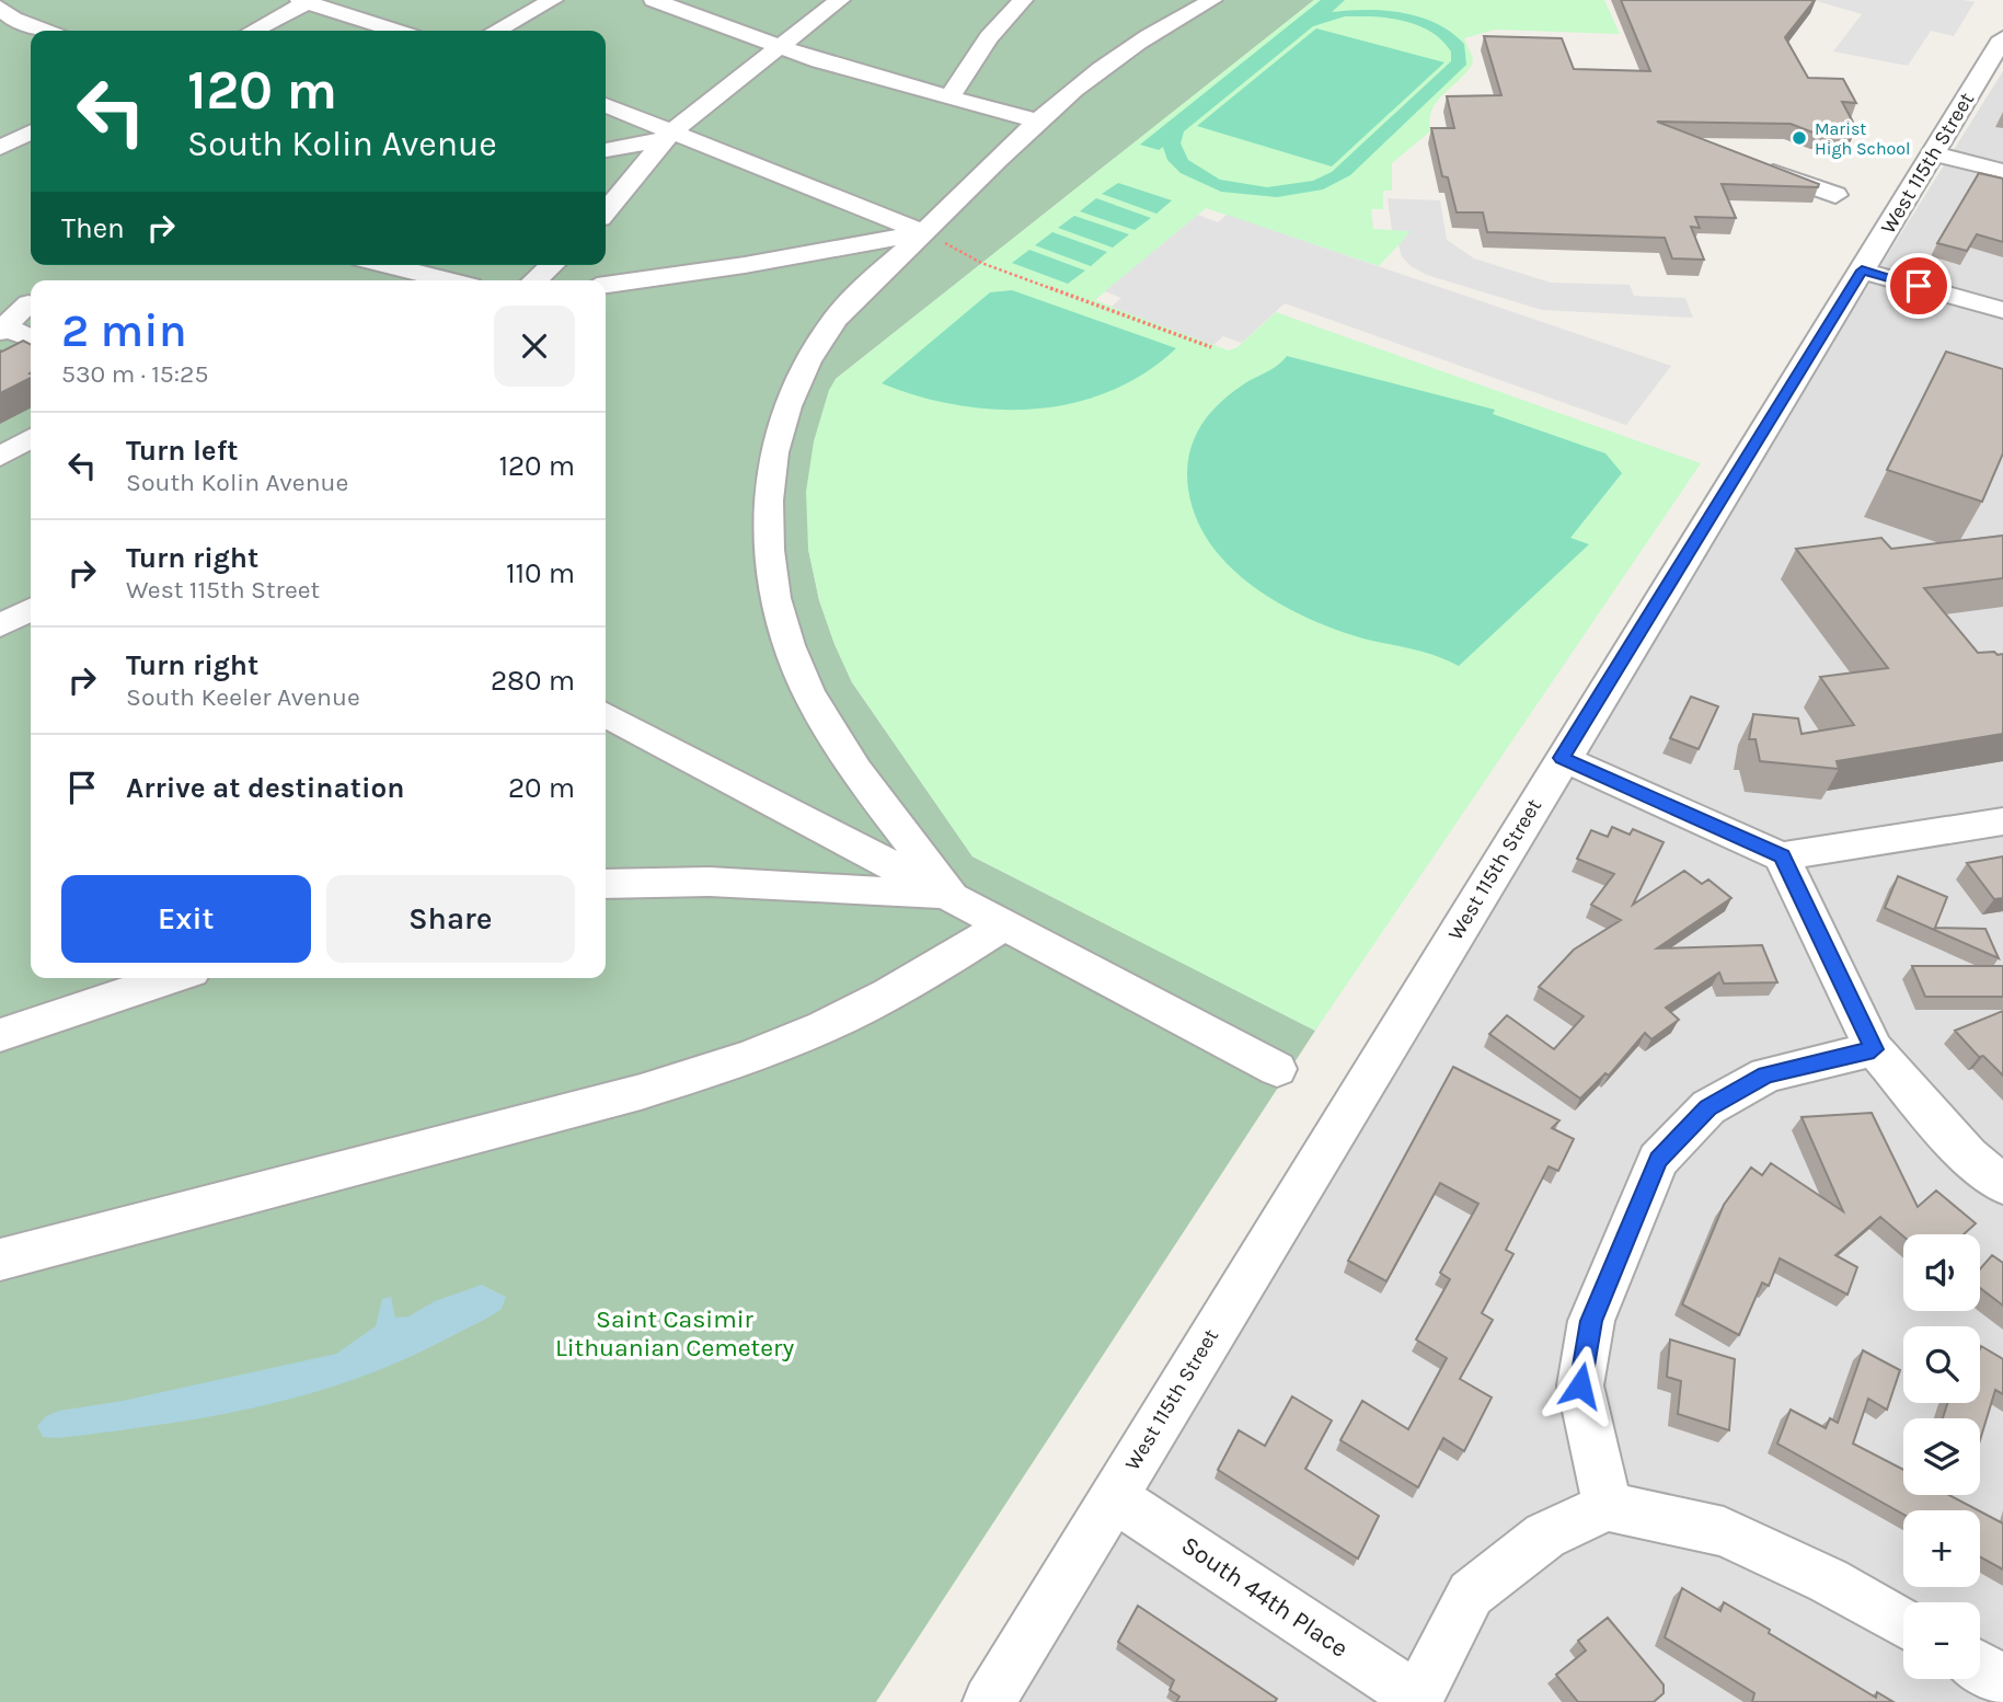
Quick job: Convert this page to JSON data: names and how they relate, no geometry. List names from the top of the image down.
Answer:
{
  "streets": {
    "street": ["West 115th Street", "South 44th Place"]
  },
  "crossings": [
    ["West 115th Street", "South 44th Place"]
  ],
  "parks": ["Saint Casimir Lithuanian Cemetery"],
  "places": ["Marist High School"],
  "page": {
    "turn": ["120 m", "South Kolin Avenue"],
    "then": "Then",
    "heading": ["2 min", "530 m · 15:25"],
    "list": [
      {
        "name": "Turn left",
        "note": "South Kolin Avenue",
        "value": "120 m"
      },
      {
        "name": "Turn right",
        "note": "West 115th Street",
        "value": "110 m"
      },
      {
        "name": "Turn right",
        "note": "South Keeler Avenue",
        "value": "280 m"
      },
      {
        "name": "Arrive at destination",
        "value": "20 m"
      }
    ],
    "buttons": ["Exit", "Share"],
    "map_buttons": ["+", "−"]
  }
}
